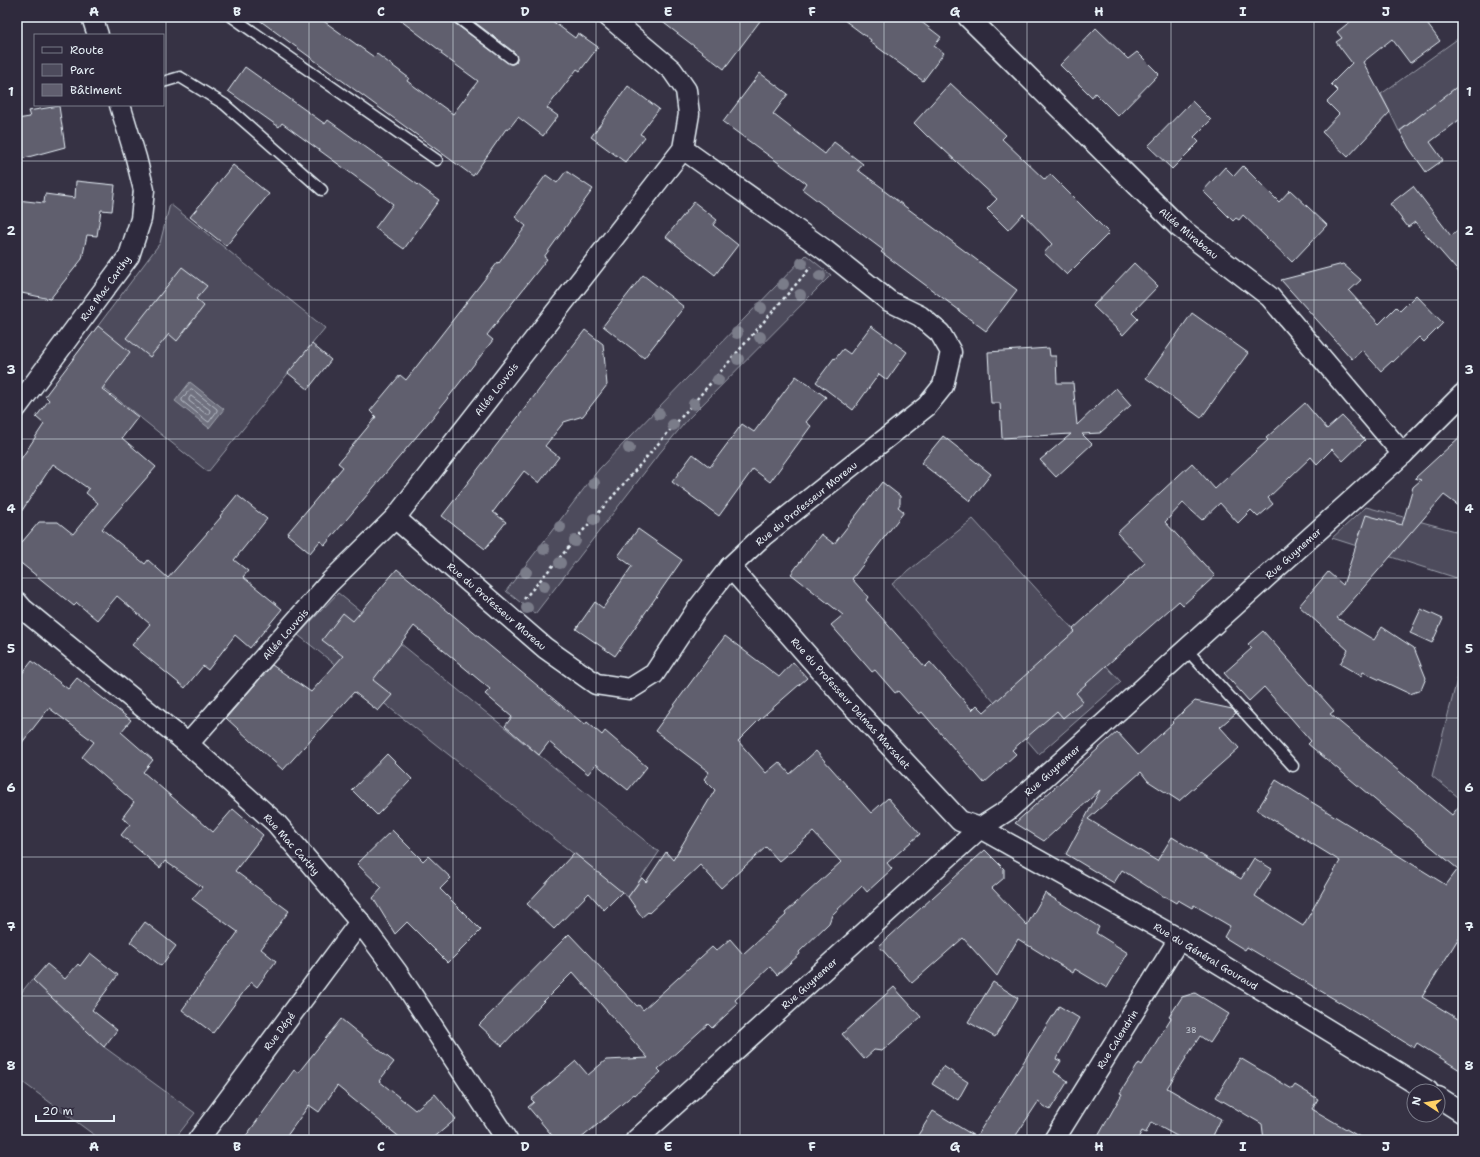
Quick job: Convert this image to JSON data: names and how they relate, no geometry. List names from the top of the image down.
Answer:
{
  "streets": {
    "street": [
      "Allée Mirabeau",
      "Rue Mac Carthy",
      "Allée Louvois",
      "Rue du Professeur Moreau",
      "Rue Guynemer",
      "Rue du Professeur Delmas Marsalet",
      "Rue du Général Gouraud",
      "Rue Dépé",
      "Rue Calendrin"
    ]
  },
  "crossings": [
    ["Allée Mirabeau", "Rue Guynemer"],
    ["Rue Mac Carthy", "Allée Louvois"],
    ["Rue Mac Carthy", "Rue Dépé"],
    ["Allée Louvois", "Rue du Professeur Moreau"],
    ["Rue du Professeur Moreau", "Rue du Professeur Delmas Marsalet"],
    ["Rue Guynemer", "Rue du Professeur Delmas Marsalet"],
    ["Rue Guynemer", "Rue du Général Gouraud"],
    ["Rue du Professeur Delmas Marsalet", "Rue du Général Gouraud"],
    ["Rue du Général Gouraud", "Rue Calendrin"]
  ],
  "house_numbers": ["38"],
  "legend": ["Route", "Parc", "Bâtiment"],
  "scale_bar": "20 m",
  "north": "left",
  "grid": {
    "columns": [
      "A",
      "B",
      "C",
      "D",
      "E",
      "F",
      "G",
      "H",
      "I",
      "J"
    ],
    "rows": [
      "1",
      "2",
      "3",
      "4",
      "5",
      "6",
      "7",
      "8"
    ]
  }
}
